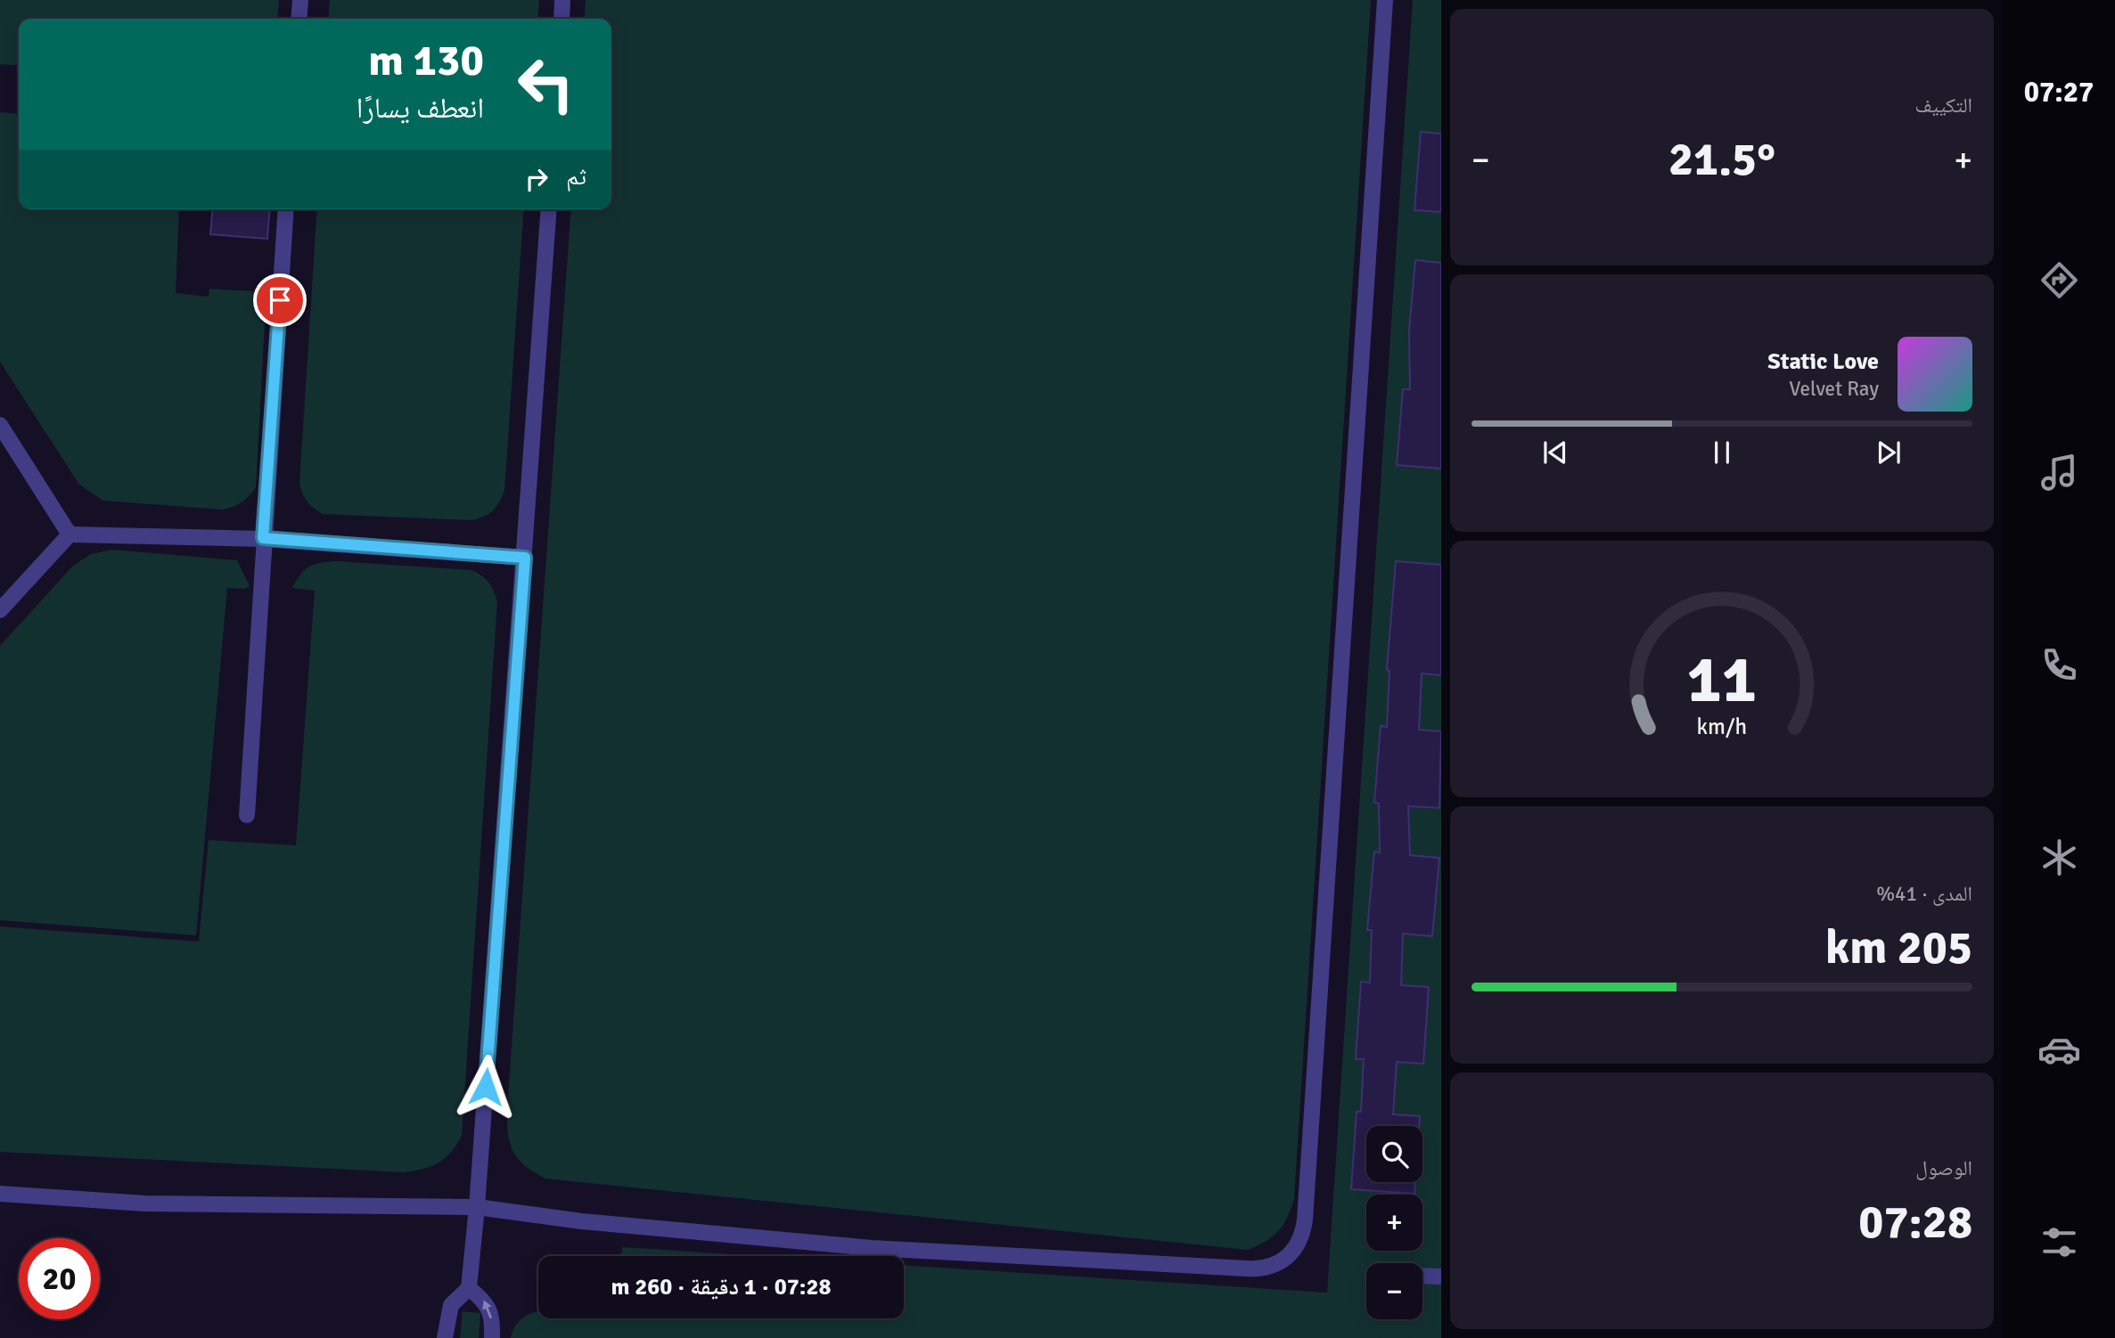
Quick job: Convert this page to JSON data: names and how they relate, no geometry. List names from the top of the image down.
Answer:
{
  "page": {
    "tabs": "07:27",
    "tile": [
      "التكييف",
      ["المدى · 41%", "205 km"],
      ["الوصول", "07:28"]
    ],
    "turn": ["130 m", "انعطف يسارًا"],
    "heat": ["−", "21.5°", "+"],
    "then": "ثم",
    "song": ["Static Love", "Velvet Ray"],
    "map_buttons": ["+", "−"],
    "limit": "20",
    "trip": "07:28 · 1 دقيقة · 260 m",
    "gauge": ["11", "km/h"]
  }
}
